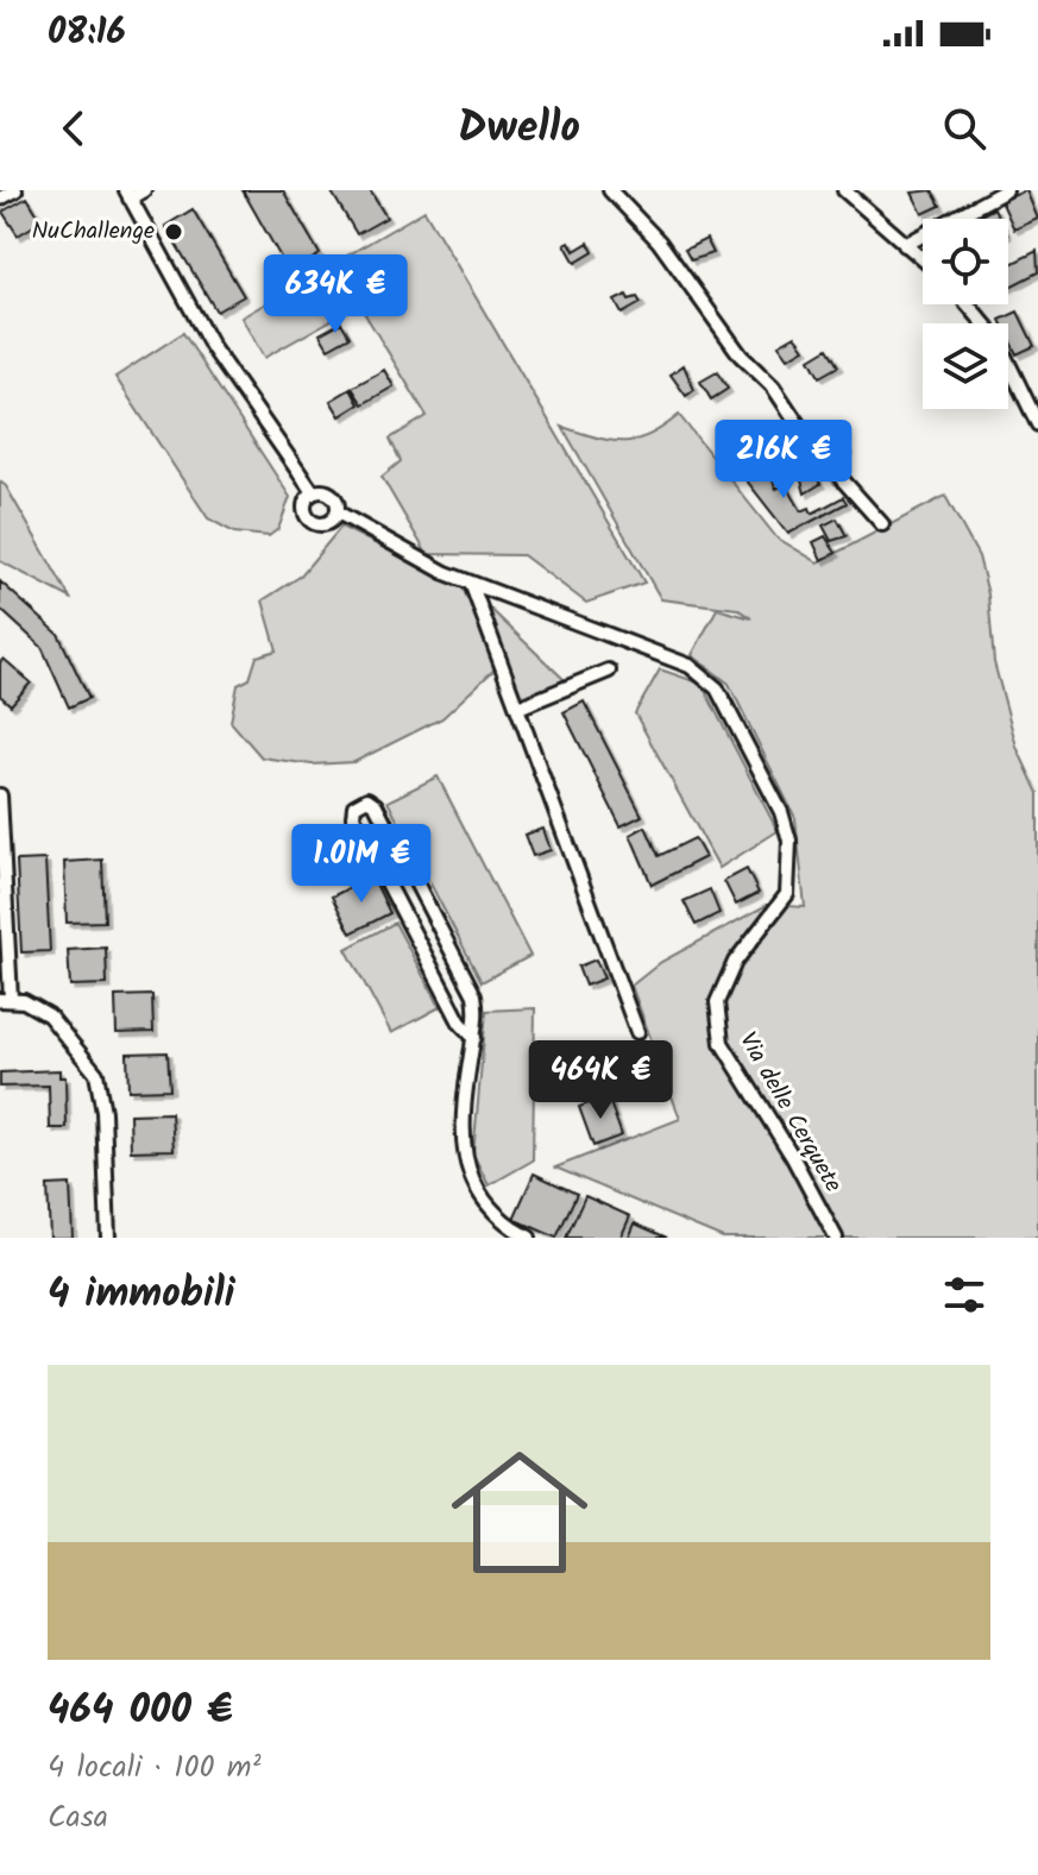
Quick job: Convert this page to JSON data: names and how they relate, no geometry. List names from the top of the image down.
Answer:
{
  "streets": {
    "street": ["Via delle Cerquete"]
  },
  "places": ["NuChallenge"],
  "page": {
    "status": "08:16",
    "header": "Dwello",
    "price": [
      "634K €",
      "216K €",
      "1.01M €",
      "464K €"
    ],
    "heading": "4 immobili",
    "list": [
      {
        "name": "464 000 €",
        "note": "4 locali · 100 m² · Casa"
      }
    ]
  }
}
